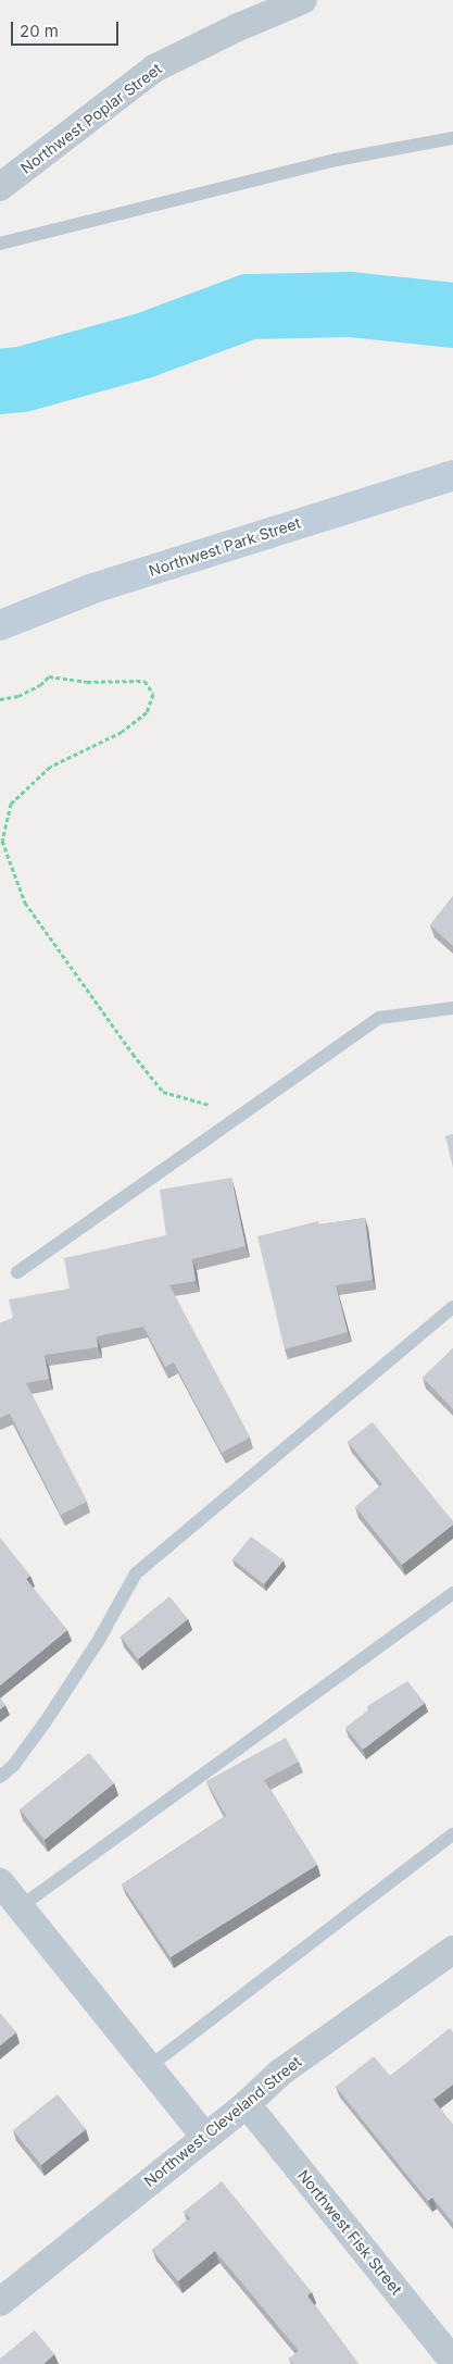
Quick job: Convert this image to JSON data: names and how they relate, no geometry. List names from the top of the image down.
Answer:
{
  "streets": {
    "street": [
      "Northwest Poplar Street",
      "Northwest Park Street",
      "Northwest Cleveland Street",
      "Northwest Fisk Street"
    ]
  },
  "crossings": [
    ["Northwest Cleveland Street", "Northwest Fisk Street"]
  ],
  "scale_bar": "20 m"
}
